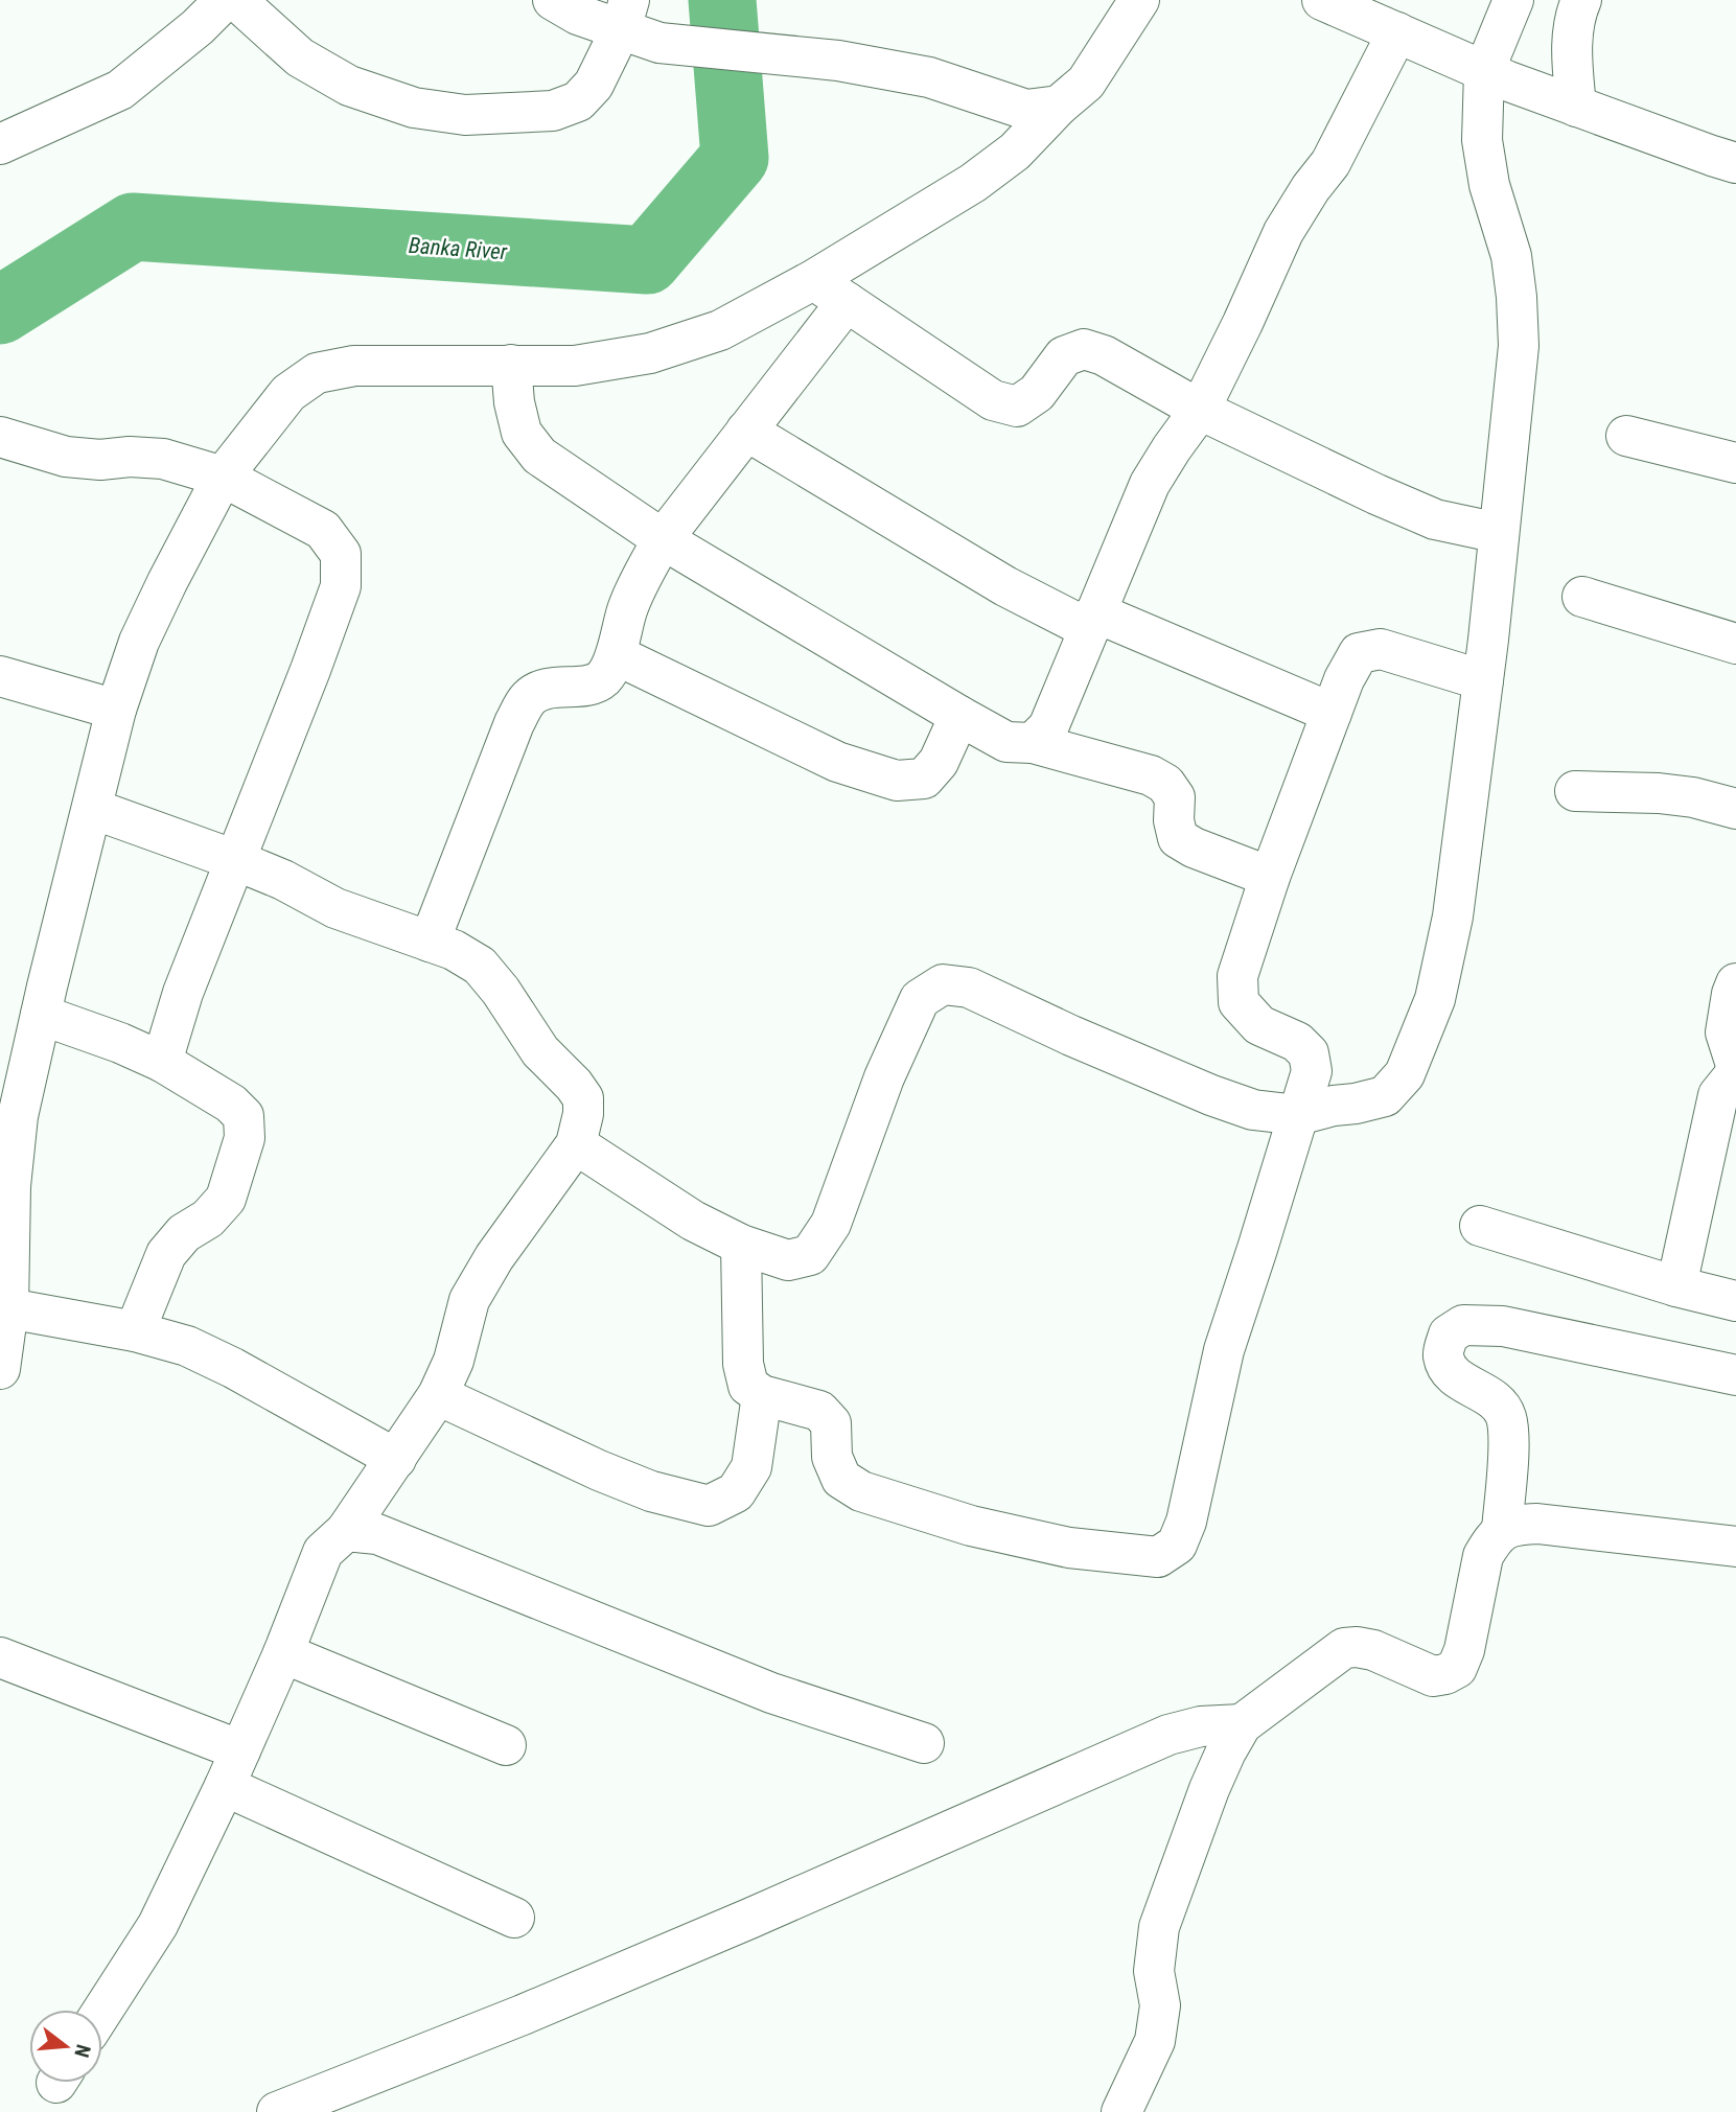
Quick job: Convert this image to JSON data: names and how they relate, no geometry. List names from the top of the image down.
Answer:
{
  "water": ["Banka River"],
  "north": "right"
}
